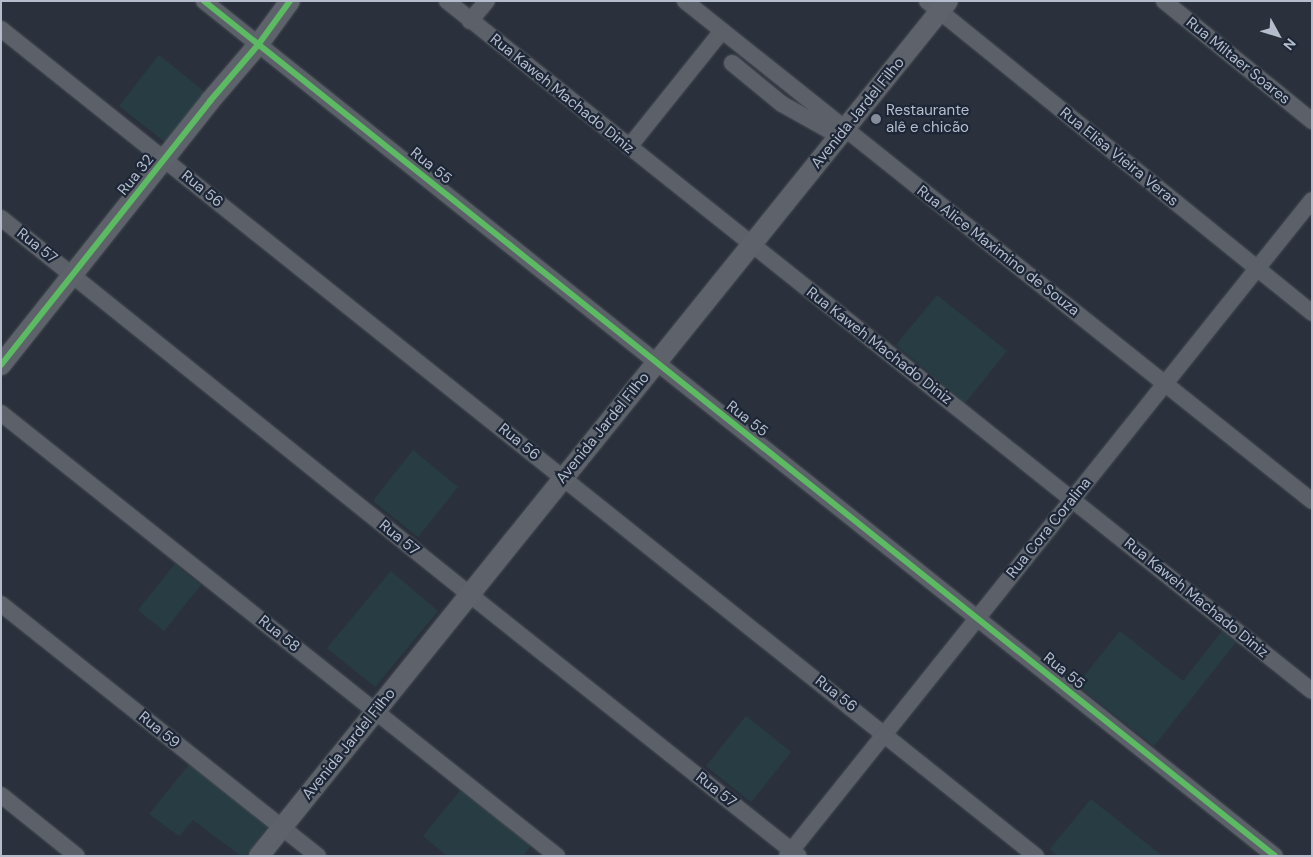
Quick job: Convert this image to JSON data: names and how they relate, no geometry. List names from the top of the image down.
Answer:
{
  "streets": {
    "main road": ["Avenida Jardel Filho", "Rua 32"],
    "street": [
      "Rua Miltaer Soares",
      "Rua Kaweh Machado Diniz",
      "Rua Elisa Vieira Veras",
      "Rua 55",
      "Rua 56",
      "Rua 57",
      "Rua Alice Maximino de Souza",
      "Rua Cora Coralina",
      "Rua 58",
      "Rua 59"
    ]
  },
  "crossings": [
    ["Rua Kaweh Machado Diniz", "Avenida Jardel Filho"],
    ["Rua Kaweh Machado Diniz", "Rua Cora Coralina"],
    ["Avenida Jardel Filho", "Rua Elisa Vieira Veras"],
    ["Avenida Jardel Filho", "Rua 55"],
    ["Avenida Jardel Filho", "Rua 56"],
    ["Avenida Jardel Filho", "Rua 57"],
    ["Avenida Jardel Filho", "Rua Alice Maximino de Souza"],
    ["Avenida Jardel Filho", "Rua 58"],
    ["Avenida Jardel Filho", "Rua 59"],
    ["Rua Elisa Vieira Veras", "Rua Cora Coralina"],
    ["Rua 55", "Rua 32"],
    ["Rua 55", "Rua Cora Coralina"],
    ["Rua 32", "Rua 56"],
    ["Rua 32", "Rua 57"],
    ["Rua 56", "Rua Cora Coralina"],
    ["Rua 57", "Rua Cora Coralina"],
    ["Rua Alice Maximino de Souza", "Rua Cora Coralina"]
  ],
  "places": ["Restaurante alê e chicão"],
  "north": "bottom right"
}
